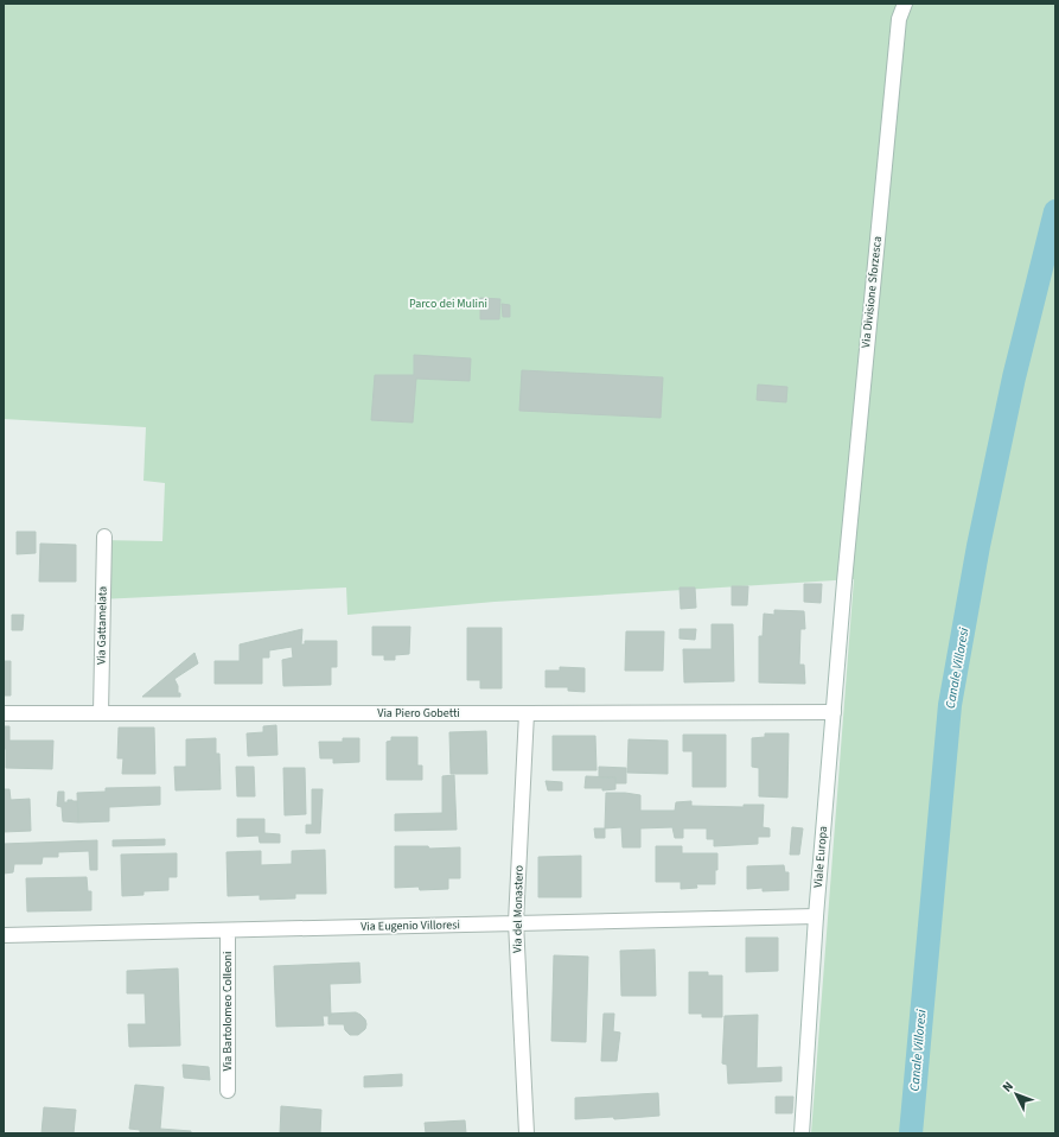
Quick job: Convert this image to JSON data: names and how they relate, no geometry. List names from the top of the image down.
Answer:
{
  "streets": {
    "street": [
      "Via Divisione Sforzesca",
      "Via Gattamelata",
      "Via Piero Gobetti",
      "Viale Europa",
      "Via del Monastero",
      "Via Eugenio Villoresi",
      "Via Bartolomeo Colleoni"
    ]
  },
  "crossings": [
    ["Via Divisione Sforzesca", "Viale Europa"],
    ["Via Gattamelata", "Via Piero Gobetti"],
    ["Via Piero Gobetti", "Viale Europa"],
    ["Via Piero Gobetti", "Via del Monastero"],
    ["Viale Europa", "Via Eugenio Villoresi"],
    ["Via del Monastero", "Via Eugenio Villoresi"],
    ["Via Eugenio Villoresi", "Via Bartolomeo Colleoni"]
  ],
  "water": ["Canale Villoresi"],
  "parks": ["Parco dei Mulini"],
  "north": "top left"
}
